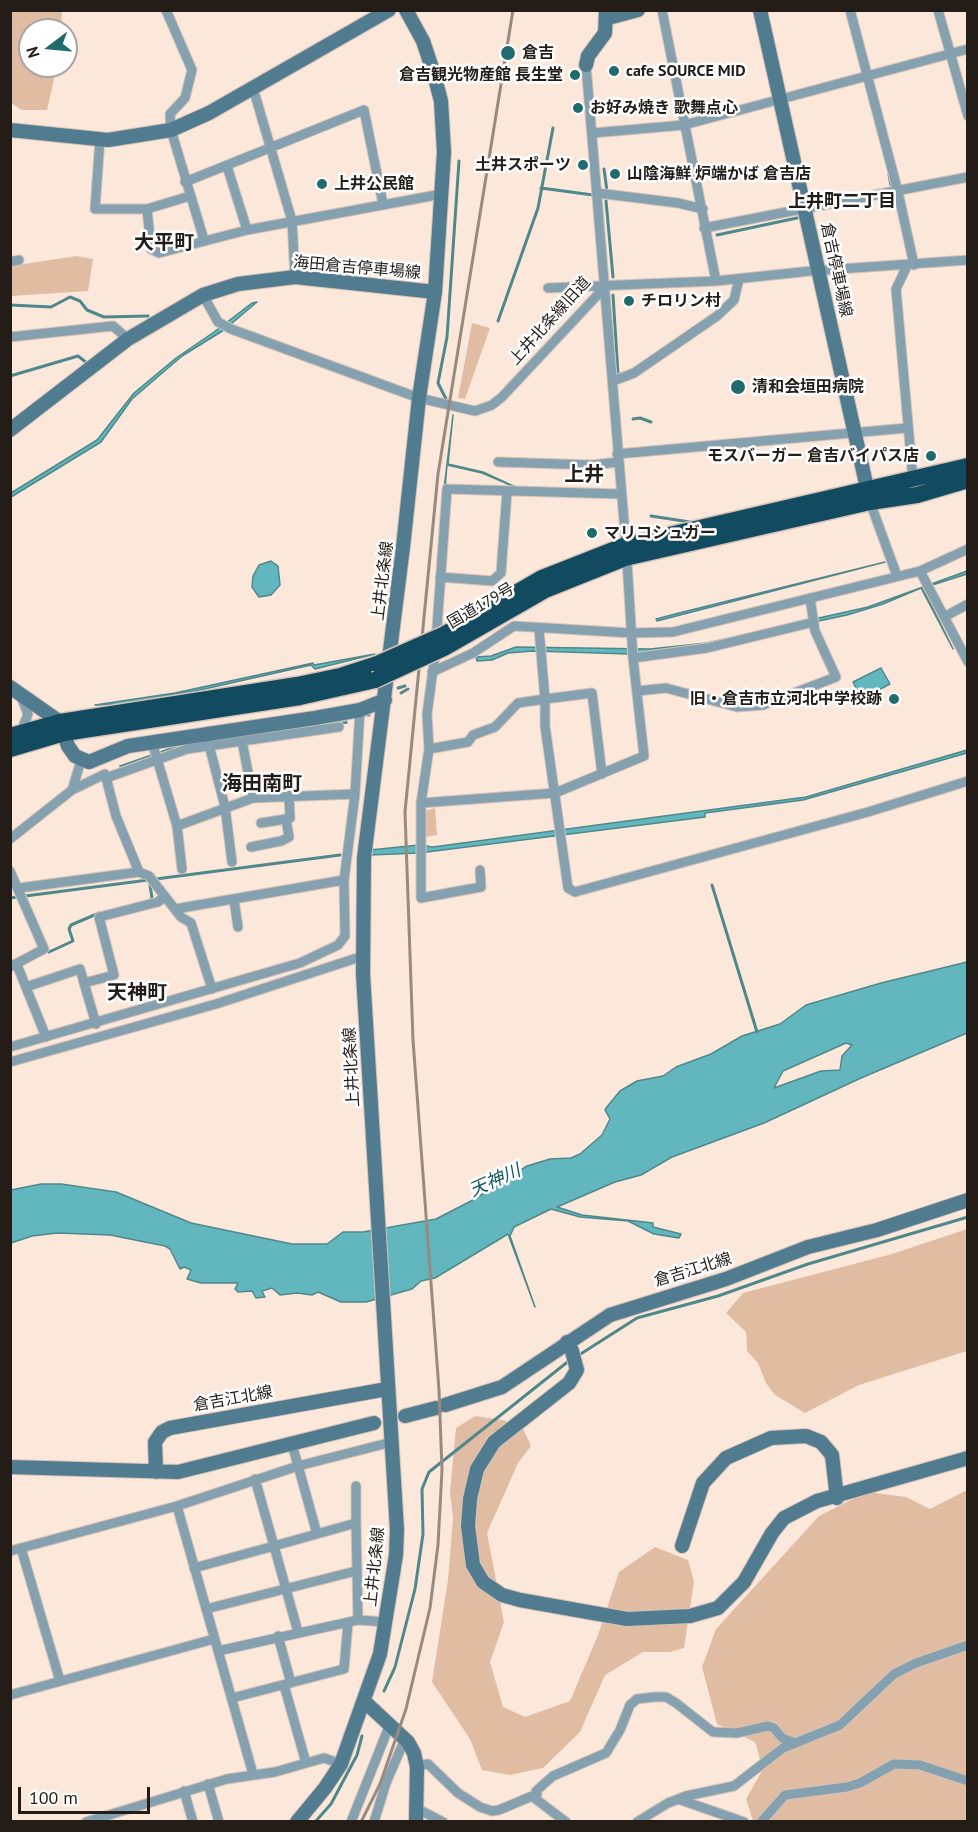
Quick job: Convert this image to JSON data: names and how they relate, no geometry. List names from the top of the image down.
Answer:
{
  "streets": {
    "highway": ["国道179号"],
    "main road": [
      "海田倉吉停車場線",
      "倉吉停車場線",
      "上井北条線",
      "倉吉江北線"
    ],
    "street": ["上井北条線旧道"]
  },
  "crossings": [
    ["海田倉吉停車場線", "上井北条線旧道"],
    ["海田倉吉停車場線", "上井北条線"],
    ["倉吉停車場線", "国道179号"],
    ["上井北条線旧道", "上井北条線"],
    ["上井北条線", "倉吉江北線"]
  ],
  "districts": [
    "上井町二丁目",
    "大平町",
    "上井",
    "海田南町",
    "天神町"
  ],
  "water": ["天神川"],
  "places": [
    "倉吉",
    "cafe SOURCE MID",
    "倉吉観光物産館 長生堂",
    "お好み焼き 歌舞点心",
    "土井スポーツ",
    "山陰海鮮 炉端かば 倉吉店",
    "上井公民館",
    "チロリン村",
    "清和会垣田病院",
    "モスバーガー 倉吉バイパス店",
    "マリコシュガー",
    "旧・倉吉市立河北中学校跡"
  ],
  "scale_bar": "100 m",
  "north": "left"
}
